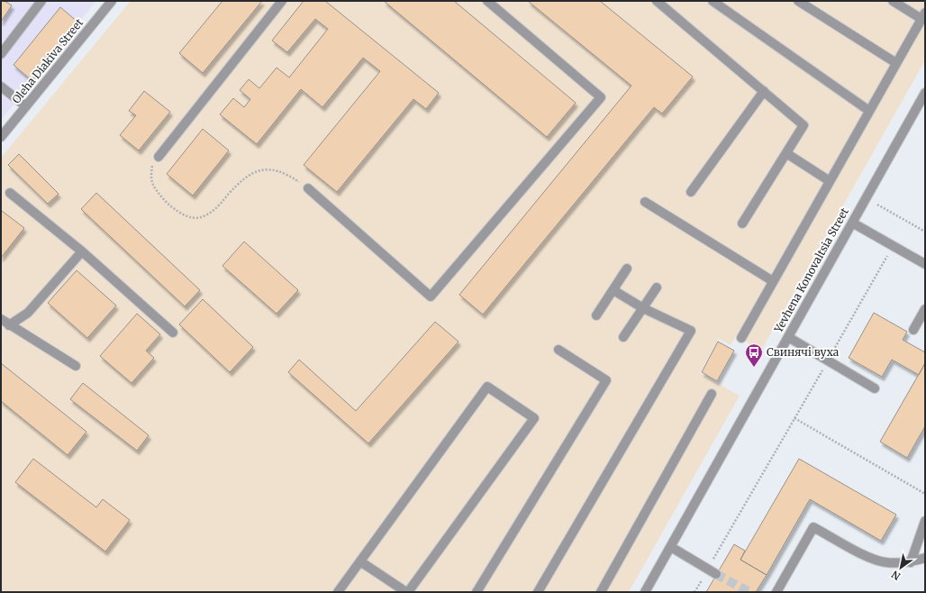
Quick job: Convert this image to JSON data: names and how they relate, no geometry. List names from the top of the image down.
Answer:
{
  "streets": {
    "street": ["Oleha Diakiva Street", "Yevhena Konovaltsia Street"]
  },
  "places": {
    "bus stop": ["Свинячі вуха"]
  },
  "north": "bottom left"
}
